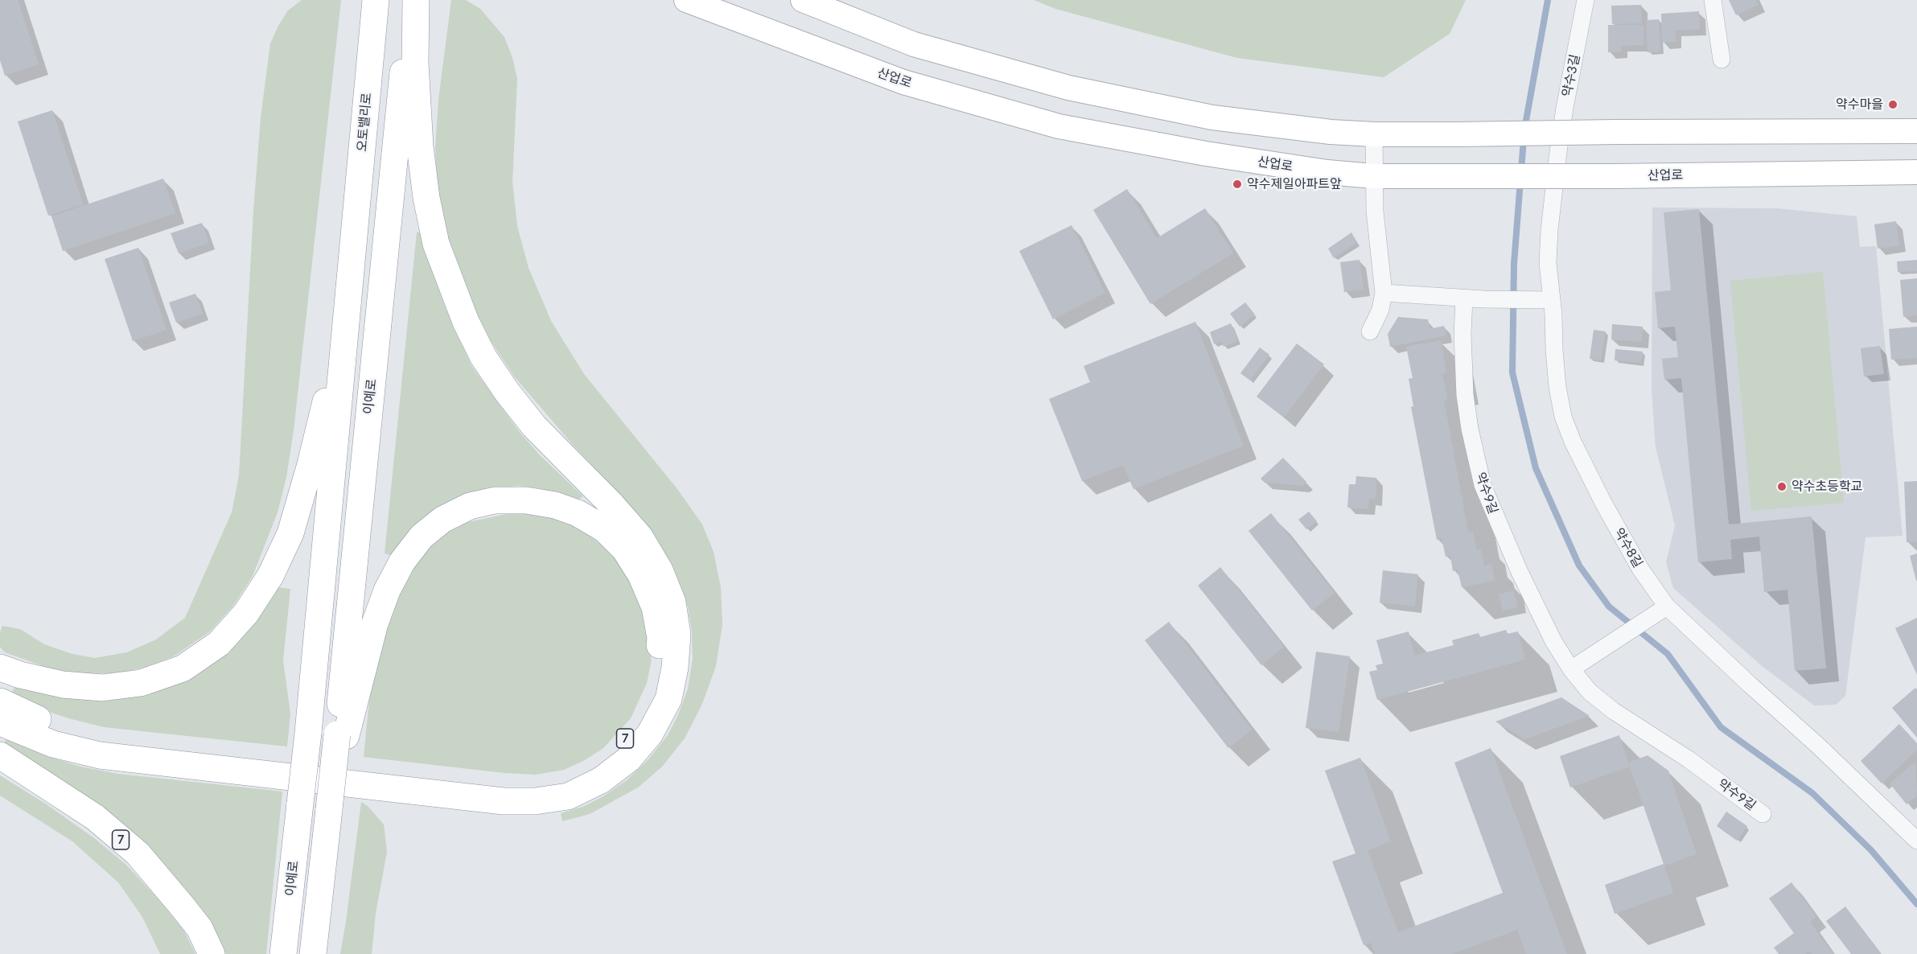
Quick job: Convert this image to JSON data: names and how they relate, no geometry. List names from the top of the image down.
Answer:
{
  "streets": {
    "highway": ["오토밸리로", "이예로", "7"],
    "main road": ["산업로"],
    "street": ["약수3길", "약수9길", "약수8길"]
  },
  "crossings": [
    ["약수3길", "약수8길"],
    ["오토밸리로", "이예로"],
    ["이예로", "7"]
  ],
  "places": ["약수마을", "약수제일아파트앞", "약수초등학교"]
}
